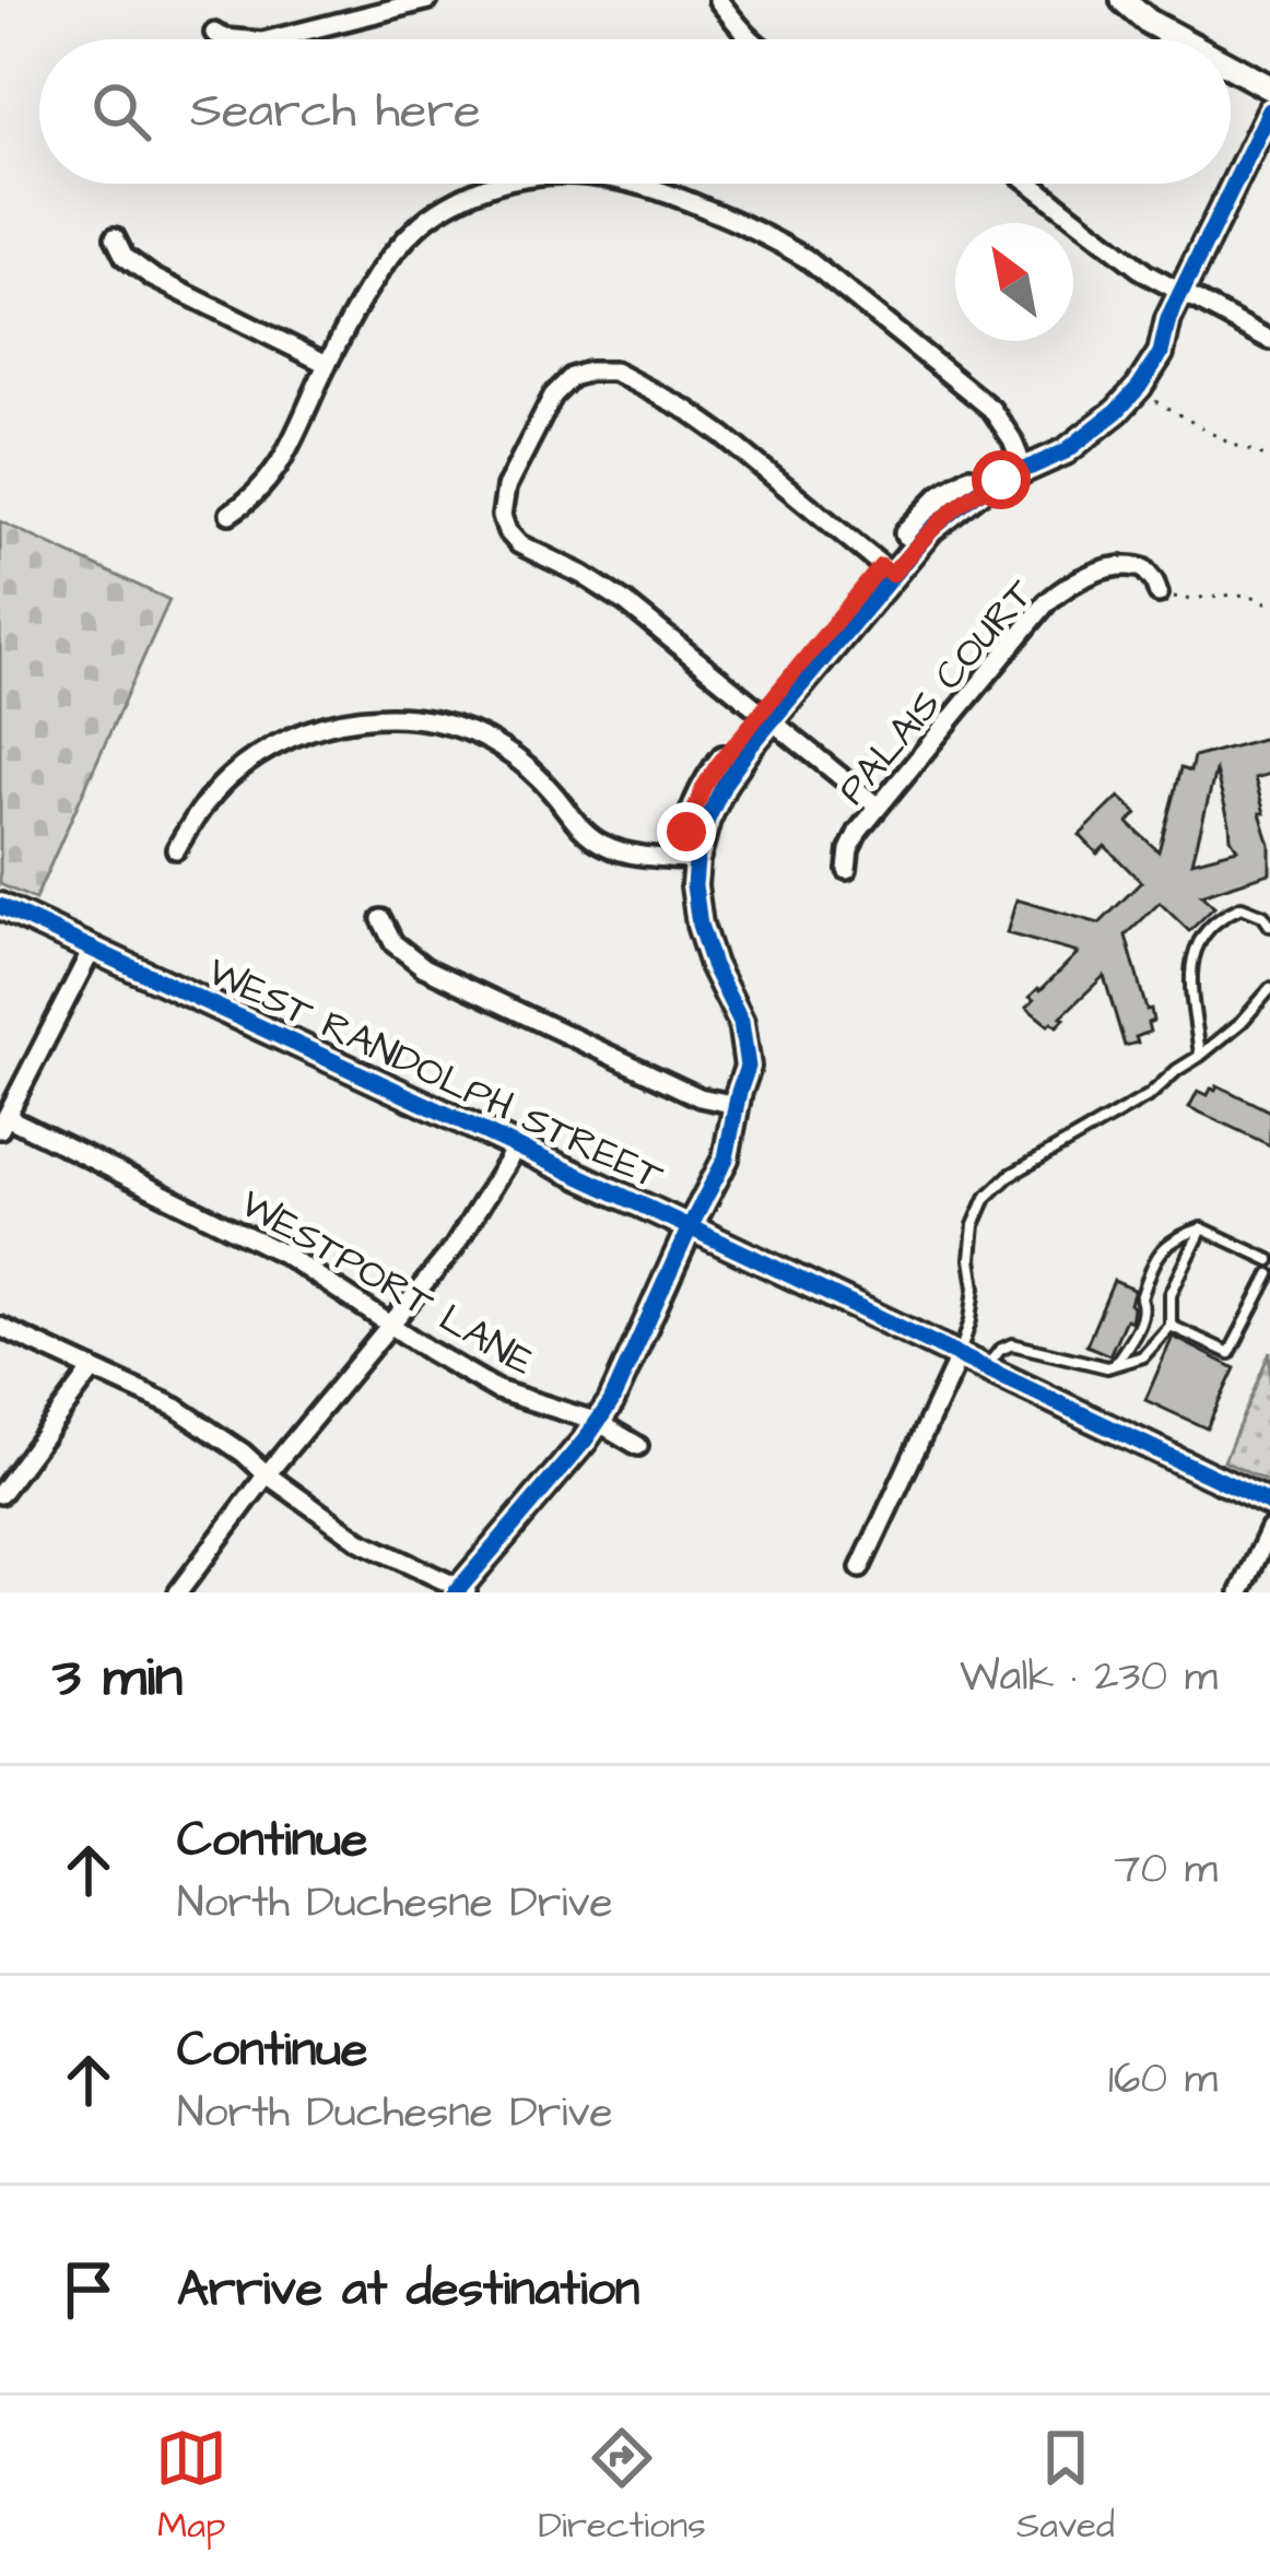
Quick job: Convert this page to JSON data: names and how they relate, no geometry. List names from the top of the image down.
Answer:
{
  "streets": {
    "street": ["PALAIS COURT", "WEST RANDOLPH STREET", "WESTPORT LANE"]
  },
  "north": "top left",
  "page": {
    "search": "Search here",
    "heading": ["3 min", "Walk · 230 m"],
    "list": [
      ["Continue", "North Duchesne Drive", "70 m"],
      ["Continue", "North Duchesne Drive", "160 m"],
      "Arrive at destination"
    ],
    "nav": ["Map", "Directions", "Saved"]
  }
}
